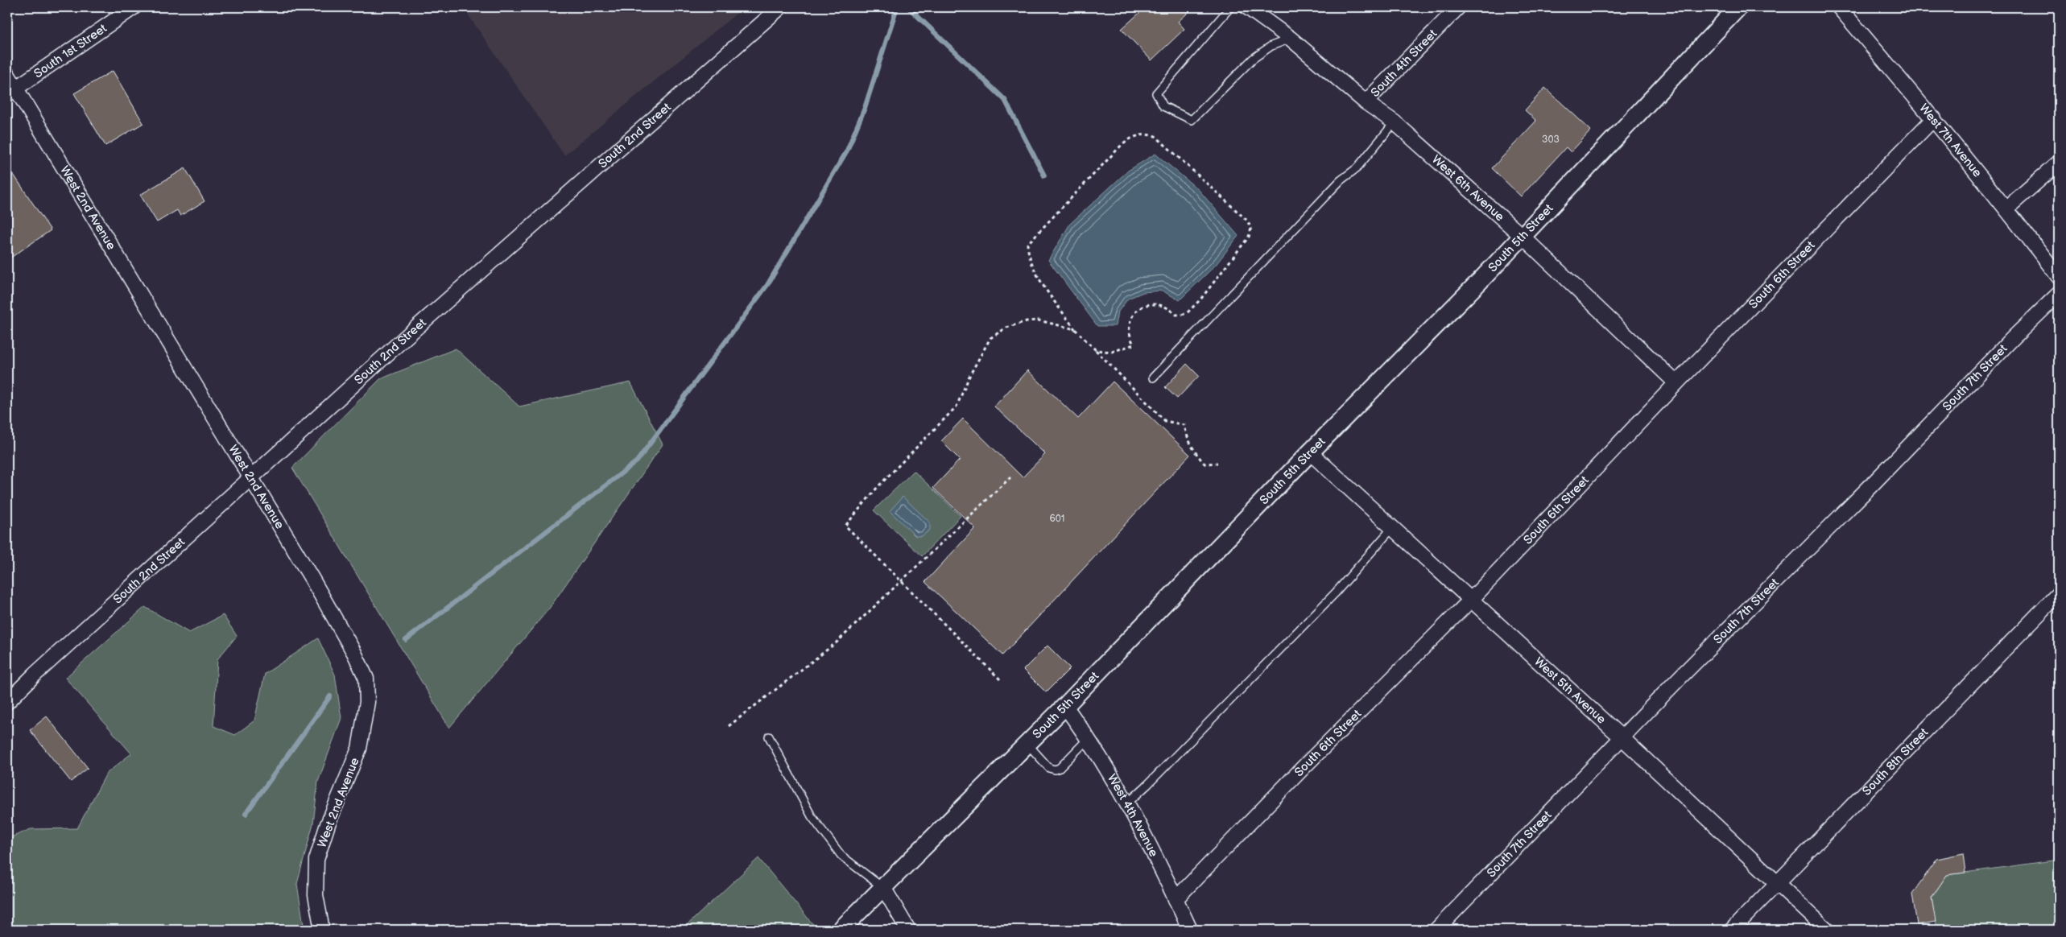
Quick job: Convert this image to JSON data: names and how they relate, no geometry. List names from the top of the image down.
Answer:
{
  "streets": {
    "street": [
      "South 1st Street",
      "South 4th Street",
      "South 2nd Street",
      "West 7th Avenue",
      "West 6th Avenue",
      "West 2nd Avenue",
      "South 5th Street",
      "South 6th Street",
      "South 7th Street",
      "West 5th Avenue",
      "South 8th Street",
      "West 4th Avenue"
    ]
  },
  "crossings": [
    ["South 1st Street", "West 2nd Avenue"],
    ["South 4th Street", "West 6th Avenue"],
    ["South 2nd Street", "West 2nd Avenue"],
    ["West 7th Avenue", "South 6th Street"],
    ["West 6th Avenue", "South 5th Street"],
    ["West 6th Avenue", "South 6th Street"],
    ["South 5th Street", "West 5th Avenue"],
    ["South 5th Street", "West 4th Avenue"],
    ["South 6th Street", "West 5th Avenue"],
    ["South 6th Street", "West 4th Avenue"],
    ["South 7th Street", "West 5th Avenue"],
    ["West 5th Avenue", "South 8th Street"]
  ],
  "house_numbers": ["303", "601"]
}
